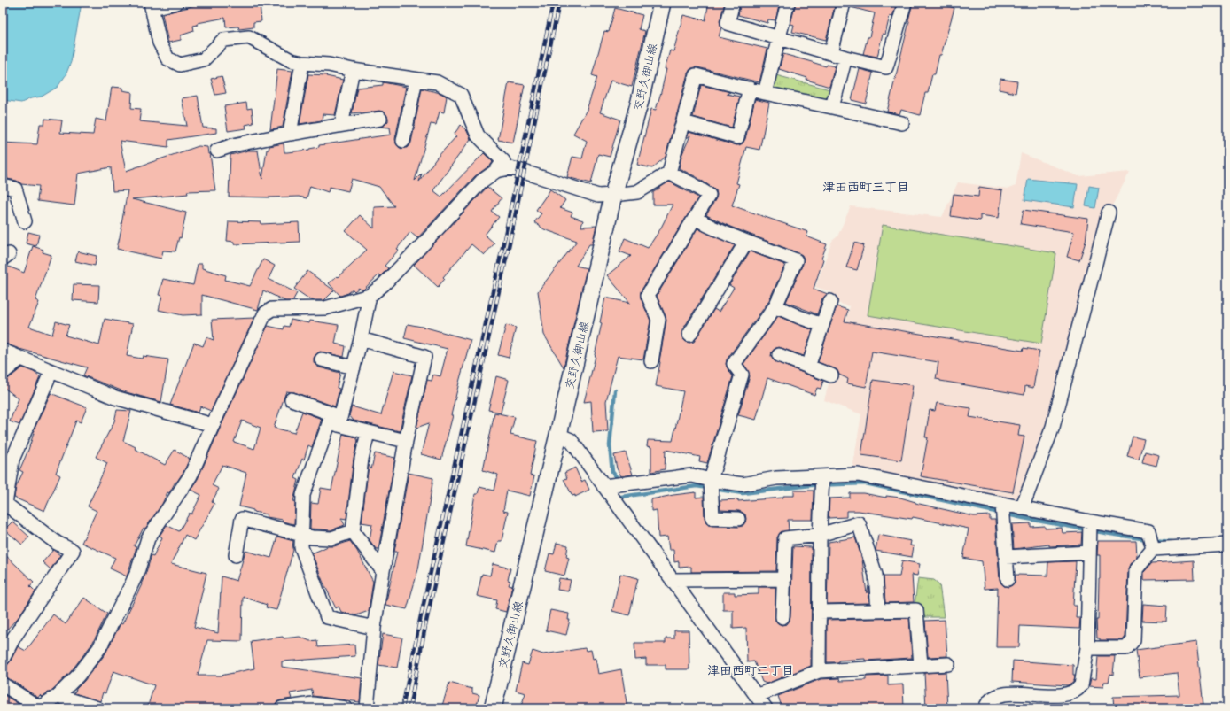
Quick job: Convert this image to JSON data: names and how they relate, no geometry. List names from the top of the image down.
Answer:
{
  "streets": {
    "main road": ["交野久御山線"]
  },
  "districts": ["津田西町三丁目", "津田西町二丁目"]
}
